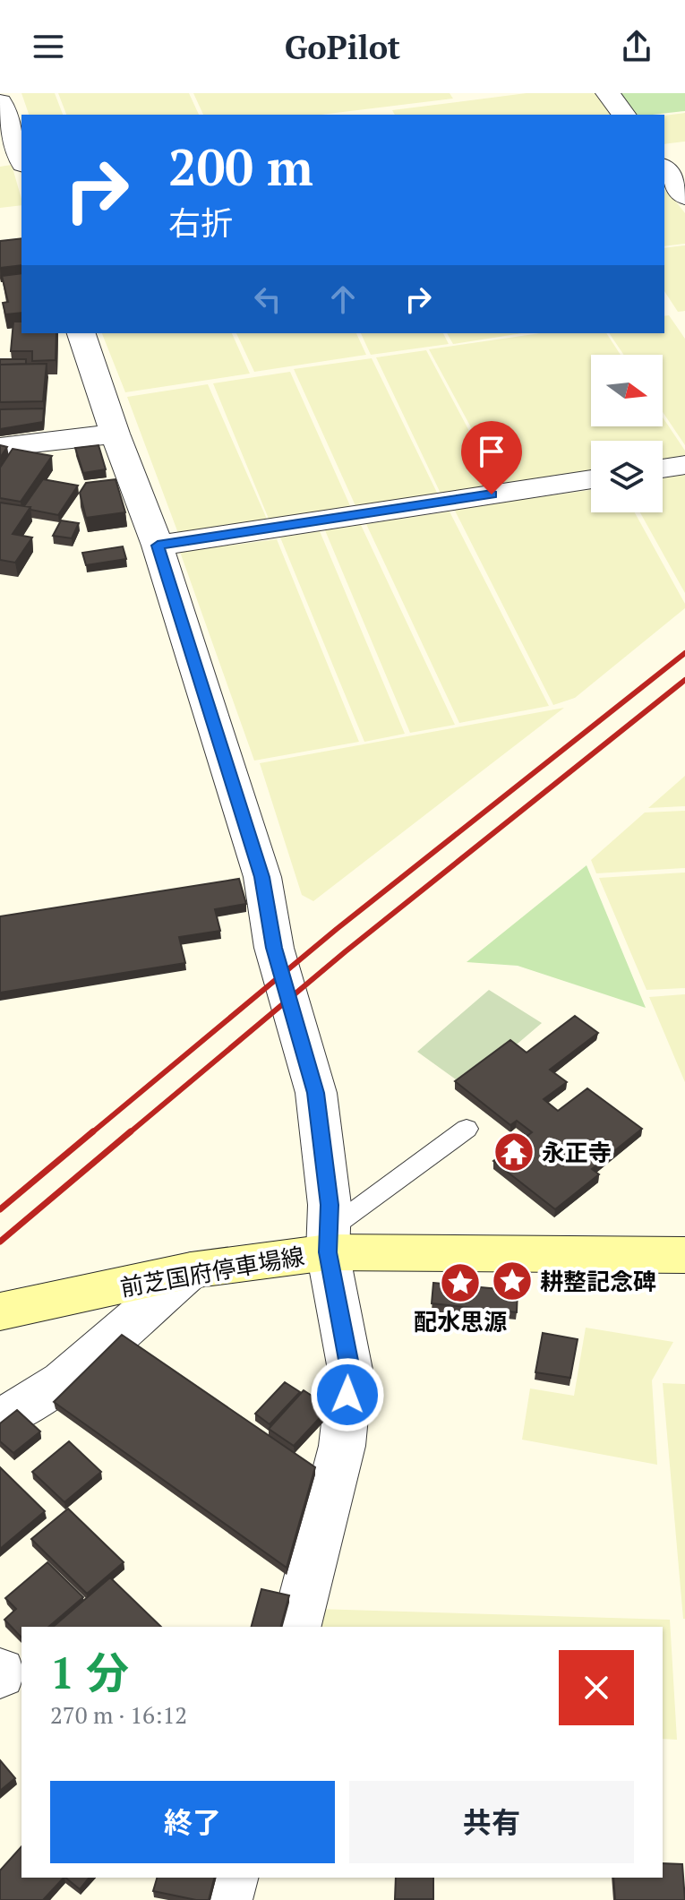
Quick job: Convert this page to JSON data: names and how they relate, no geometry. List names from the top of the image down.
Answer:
{
  "streets": {
    "main road": ["前芝国府停車場線"]
  },
  "places": {
    "temple": ["永正寺"],
    "place": ["耕整記念碑", "配水思源"]
  },
  "north": "right",
  "page": {
    "header": "GoPilot",
    "turn": ["200 m", "右折"],
    "heading": ["1 分", "270 m · 16:12"],
    "buttons": ["終了", "共有"]
  }
}
